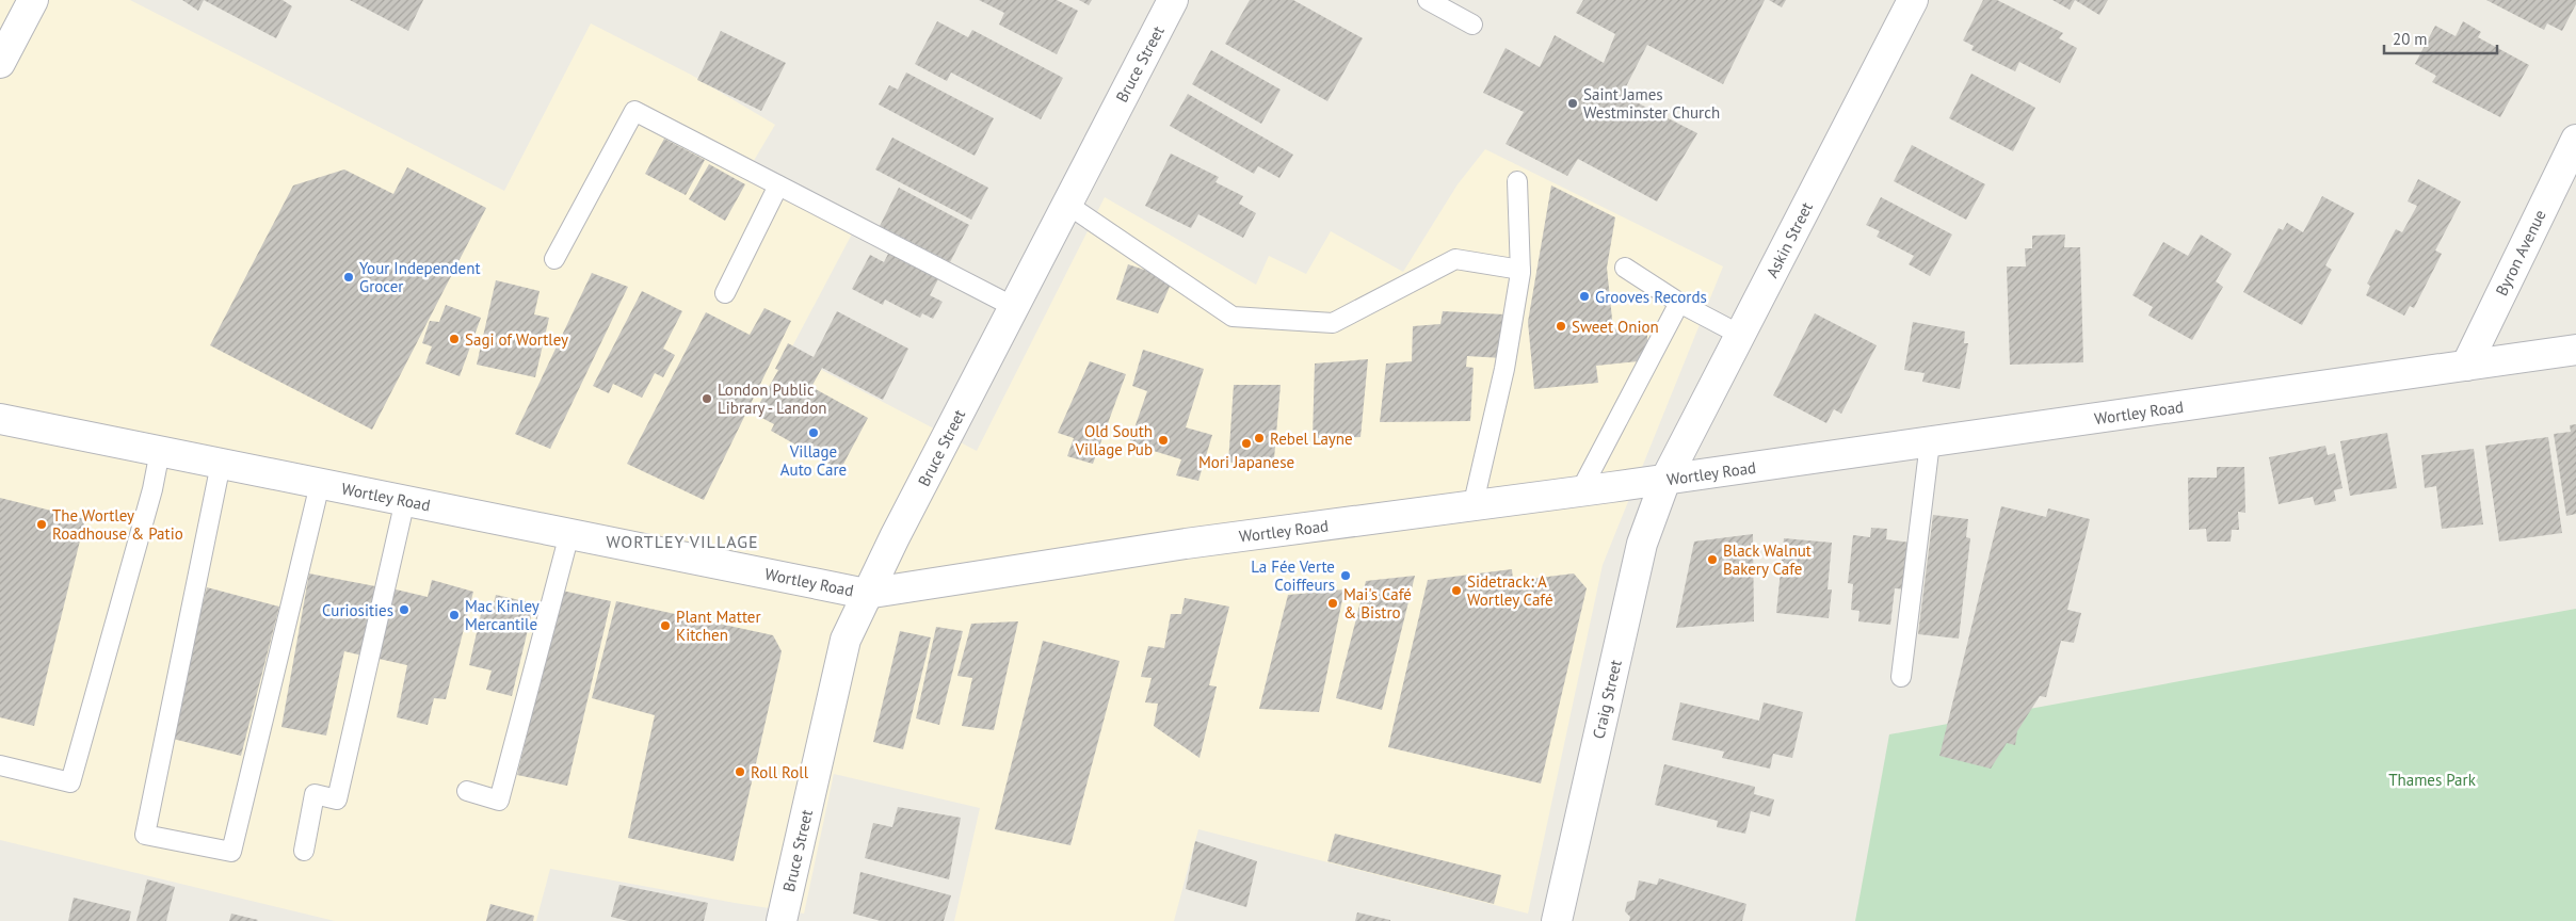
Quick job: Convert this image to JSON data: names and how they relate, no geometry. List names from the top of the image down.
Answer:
{
  "streets": {
    "street": [
      "Bruce Street",
      "Askin Street",
      "Byron Avenue",
      "Wortley Road",
      "Craig Street"
    ]
  },
  "crossings": [
    ["Bruce Street", "Wortley Road"],
    ["Askin Street", "Wortley Road"],
    ["Askin Street", "Craig Street"],
    ["Byron Avenue", "Wortley Road"],
    ["Wortley Road", "Craig Street"]
  ],
  "districts": ["WORTLEY VILLAGE"],
  "parks": ["Thames Park"],
  "places": [
    "Saint James Westminster Church",
    "Your Independent Grocer",
    "Grooves Records",
    "Sweet Onion",
    "Sagi of Wortley",
    "London Public Library - Landon",
    "Village Auto Care",
    "Rebel Layne",
    "Old South Village Pub",
    "Mori Japanese",
    "The Wortley Roadhouse & Patio",
    "Black Walnut Bakery Cafe",
    "La Fée Verte Coiffeurs",
    "Sidetrack: A Wortley Café",
    "Mai's Café & Bistro",
    "Curiosities",
    "Mac Kinley Mercantile",
    "Plant Matter Kitchen",
    "Roll Roll"
  ],
  "scale_bar": "20 m"
}
